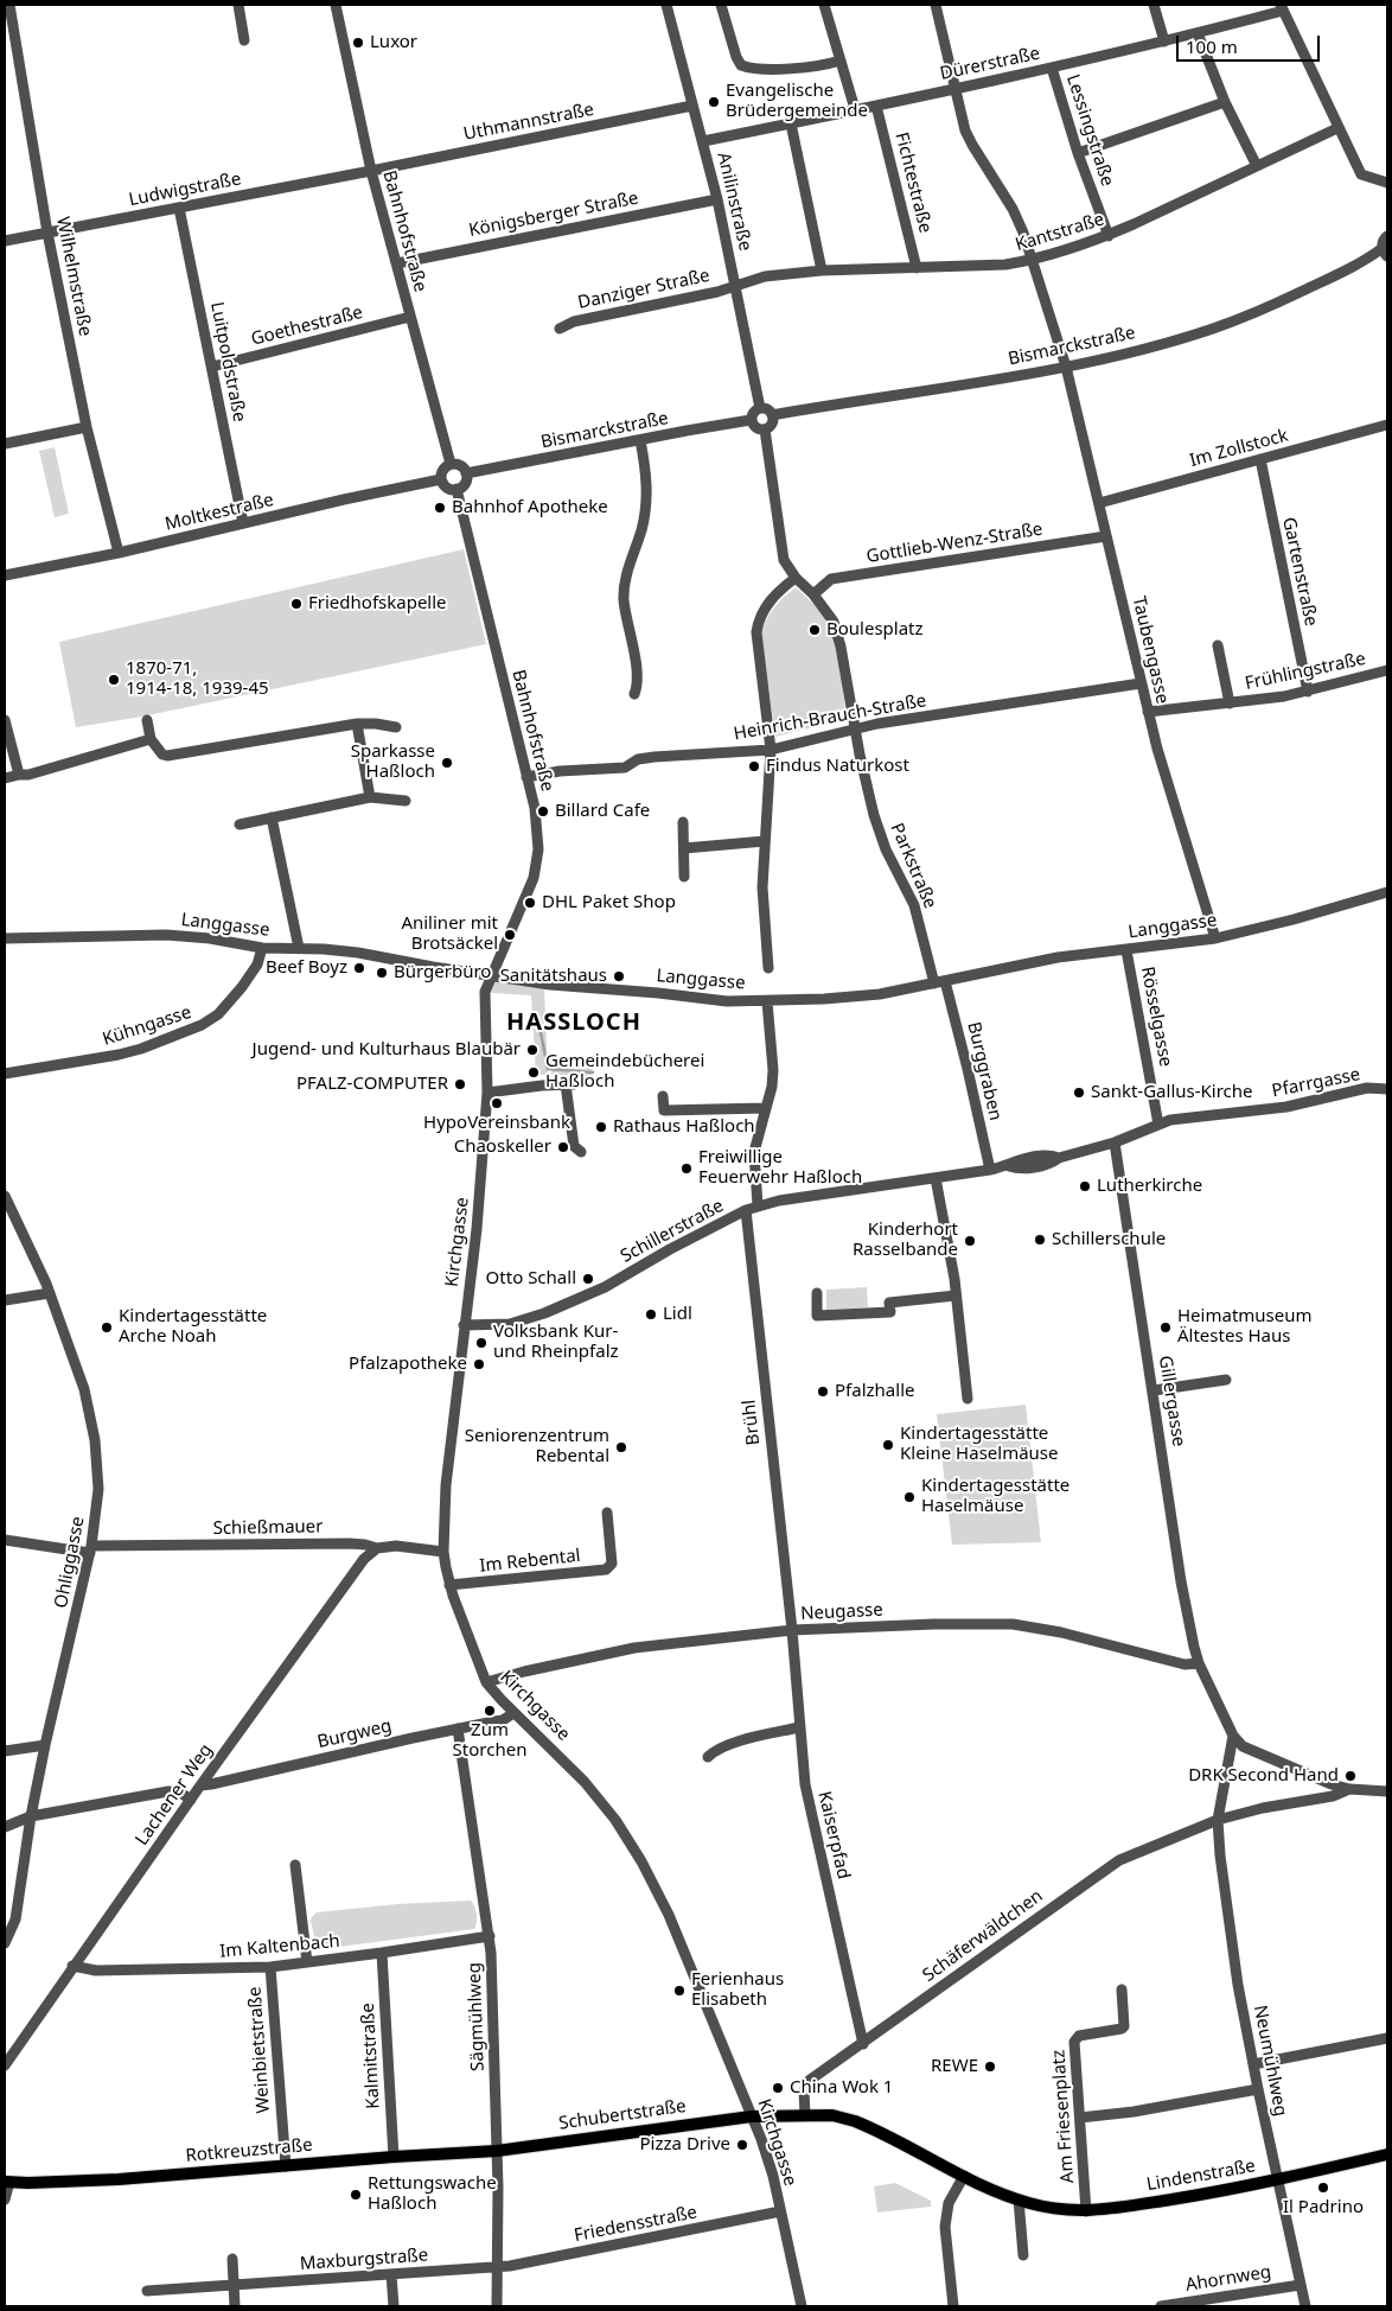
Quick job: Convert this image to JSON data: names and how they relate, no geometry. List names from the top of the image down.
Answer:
{
  "streets": {
    "main road": ["Schubertstraße", "Rotkreuzstraße", "Lindenstraße"],
    "street": [
      "Dürerstraße",
      "Uthmannstraße",
      "Lessingstraße",
      "Fichtestraße",
      "Ludwigstraße",
      "Anilinstraße",
      "Königsberger Straße",
      "Bahnhofstraße",
      "Kantstraße",
      "Wilhelmstraße",
      "Danziger Straße",
      "Goethestraße",
      "Bismarckstraße",
      "Luitpoldstraße",
      "Im Zollstock",
      "Moltkestraße",
      "Gottlieb-Wenz-Straße",
      "Gartenstraße",
      "Taubengasse",
      "Frühlingstraße",
      "Heinrich-Brauch-Straße",
      "Parkstraße",
      "Langgasse",
      "Rösselgasse",
      "Kühngasse",
      "Burggraben",
      "Pfarrgasse",
      "Schillerstraße",
      "Kirchgasse",
      "Gillergasse",
      "Brühl",
      "Schießmauer",
      "Im Rebental",
      "Ohliggasse",
      "Neugasse",
      "Burgweg",
      "Lachener Weg",
      "Kaiserpfad",
      "Schäferwäldchen",
      "Im Kaltenbach",
      "Sägmühlweg",
      "Weinbietstraße",
      "Kalmitstraße",
      "Neumühlweg",
      "Am Friesenplatz",
      "Friedensstraße",
      "Maxburgstraße",
      "Ahornweg"
    ]
  },
  "crossings": [
    ["Dürerstraße", "Lessingstraße"],
    ["Dürerstraße", "Fichtestraße"],
    ["Dürerstraße", "Anilinstraße"],
    ["Dürerstraße", "Taubengasse"],
    ["Uthmannstraße", "Ludwigstraße"],
    ["Uthmannstraße", "Anilinstraße"],
    ["Uthmannstraße", "Bahnhofstraße"],
    ["Lessingstraße", "Kantstraße"],
    ["Fichtestraße", "Kantstraße"],
    ["Ludwigstraße", "Bahnhofstraße"],
    ["Ludwigstraße", "Wilhelmstraße"],
    ["Ludwigstraße", "Luitpoldstraße"],
    ["Anilinstraße", "Königsberger Straße"],
    ["Anilinstraße", "Kantstraße"],
    ["Anilinstraße", "Danziger Straße"],
    ["Anilinstraße", "Bismarckstraße"],
    ["Königsberger Straße", "Bahnhofstraße"],
    ["Bahnhofstraße", "Goethestraße"],
    ["Bahnhofstraße", "Bismarckstraße"],
    ["Bahnhofstraße", "Moltkestraße"],
    ["Bahnhofstraße", "Heinrich-Brauch-Straße"],
    ["Bahnhofstraße", "Langgasse"],
    ["Bahnhofstraße", "Kirchgasse"],
    ["Kantstraße", "Danziger Straße"],
    ["Kantstraße", "Taubengasse"],
    ["Wilhelmstraße", "Moltkestraße"],
    ["Goethestraße", "Luitpoldstraße"],
    ["Bismarckstraße", "Moltkestraße"],
    ["Bismarckstraße", "Taubengasse"],
    ["Luitpoldstraße", "Moltkestraße"],
    ["Im Zollstock", "Gartenstraße"],
    ["Im Zollstock", "Taubengasse"],
    ["Gottlieb-Wenz-Straße", "Taubengasse"],
    ["Gottlieb-Wenz-Straße", "Parkstraße"],
    ["Gartenstraße", "Frühlingstraße"],
    ["Taubengasse", "Frühlingstraße"],
    ["Taubengasse", "Heinrich-Brauch-Straße"],
    ["Taubengasse", "Langgasse"],
    ["Heinrich-Brauch-Straße", "Parkstraße"],
    ["Parkstraße", "Langgasse"],
    ["Parkstraße", "Burggraben"],
    ["Langgasse", "Rösselgasse"],
    ["Langgasse", "Kühngasse"],
    ["Langgasse", "Burggraben"],
    ["Langgasse", "Kirchgasse"],
    ["Rösselgasse", "Pfarrgasse"],
    ["Burggraben", "Schillerstraße"],
    ["Pfarrgasse", "Schillerstraße"],
    ["Pfarrgasse", "Gillergasse"],
    ["Schillerstraße", "Kirchgasse"],
    ["Schillerstraße", "Gillergasse"],
    ["Schillerstraße", "Brühl"],
    ["Kirchgasse", "Schießmauer"],
    ["Kirchgasse", "Im Rebental"],
    ["Kirchgasse", "Neugasse"],
    ["Kirchgasse", "Burgweg"],
    ["Kirchgasse", "Schubertstraße"],
    ["Kirchgasse", "Lindenstraße"],
    ["Kirchgasse", "Friedensstraße"],
    ["Gillergasse", "Neugasse"],
    ["Gillergasse", "Neumühlweg"],
    ["Brühl", "Neugasse"],
    ["Brühl", "Kaiserpfad"],
    ["Schießmauer", "Ohliggasse"],
    ["Schießmauer", "Lachener Weg"],
    ["Neugasse", "Kaiserpfad"],
    ["Burgweg", "Lachener Weg"],
    ["Burgweg", "Sägmühlweg"],
    ["Lachener Weg", "Im Kaltenbach"],
    ["Kaiserpfad", "Schäferwäldchen"],
    ["Schäferwäldchen", "Neumühlweg"],
    ["Schäferwäldchen", "Lindenstraße"],
    ["Im Kaltenbach", "Sägmühlweg"],
    ["Im Kaltenbach", "Weinbietstraße"],
    ["Im Kaltenbach", "Kalmitstraße"],
    ["Sägmühlweg", "Schubertstraße"],
    ["Sägmühlweg", "Rotkreuzstraße"],
    ["Sägmühlweg", "Friedensstraße"],
    ["Sägmühlweg", "Maxburgstraße"],
    ["Weinbietstraße", "Rotkreuzstraße"],
    ["Kalmitstraße", "Rotkreuzstraße"],
    ["Neumühlweg", "Lindenstraße"],
    ["Neumühlweg", "Ahornweg"],
    ["Schubertstraße", "Rotkreuzstraße"],
    ["Schubertstraße", "Lindenstraße"],
    ["Am Friesenplatz", "Lindenstraße"],
    ["Friedensstraße", "Maxburgstraße"]
  ],
  "districts": ["HASSLOCH"],
  "places": [
    "Luxor",
    "Evangelische Brüdergemeinde",
    "Bahnhof Apotheke",
    "Friedhofskapelle",
    "Boulesplatz",
    "1870-71, 1914-18, 1939-45",
    "Sparkasse Haßloch",
    "Findus Naturkost",
    "Billard Cafe",
    "DHL Paket Shop",
    "Aniliner mit Brotsäckel",
    "Beef Boyz",
    "Bürgerbüro",
    "Sanitätshaus",
    "Jugend- und Kulturhaus Blaubär",
    "Gemeindebücherei Haßloch",
    "PFALZ-COMPUTER",
    "Sankt-Gallus-Kirche",
    "HypoVereinsbank",
    "Rathaus Haßloch",
    "Chaoskeller",
    "Freiwillige Feuerwehr Haßloch",
    "Lutherkirche",
    "Schillerschule",
    "Kinderhort Rasselbande",
    "Otto Schall",
    "Lidl",
    "Kindertagesstätte Arche Noah",
    "Heimatmuseum Ältestes Haus",
    "Volksbank Kur- und Rheinpfalz",
    "Pfalzapotheke",
    "Pfalzhalle",
    "Kindertagesstätte Kleine Haselmäuse",
    "Seniorenzentrum Rebental",
    "Kindertagesstätte Haselmäuse",
    "Zum Storchen",
    "DRK Second Hand",
    "Ferienhaus Elisabeth",
    "REWE",
    "China Wok 1",
    "Pizza Drive",
    "Il Padrino",
    "Rettungswache Haßloch"
  ],
  "scale_bar": "100 m"
}
